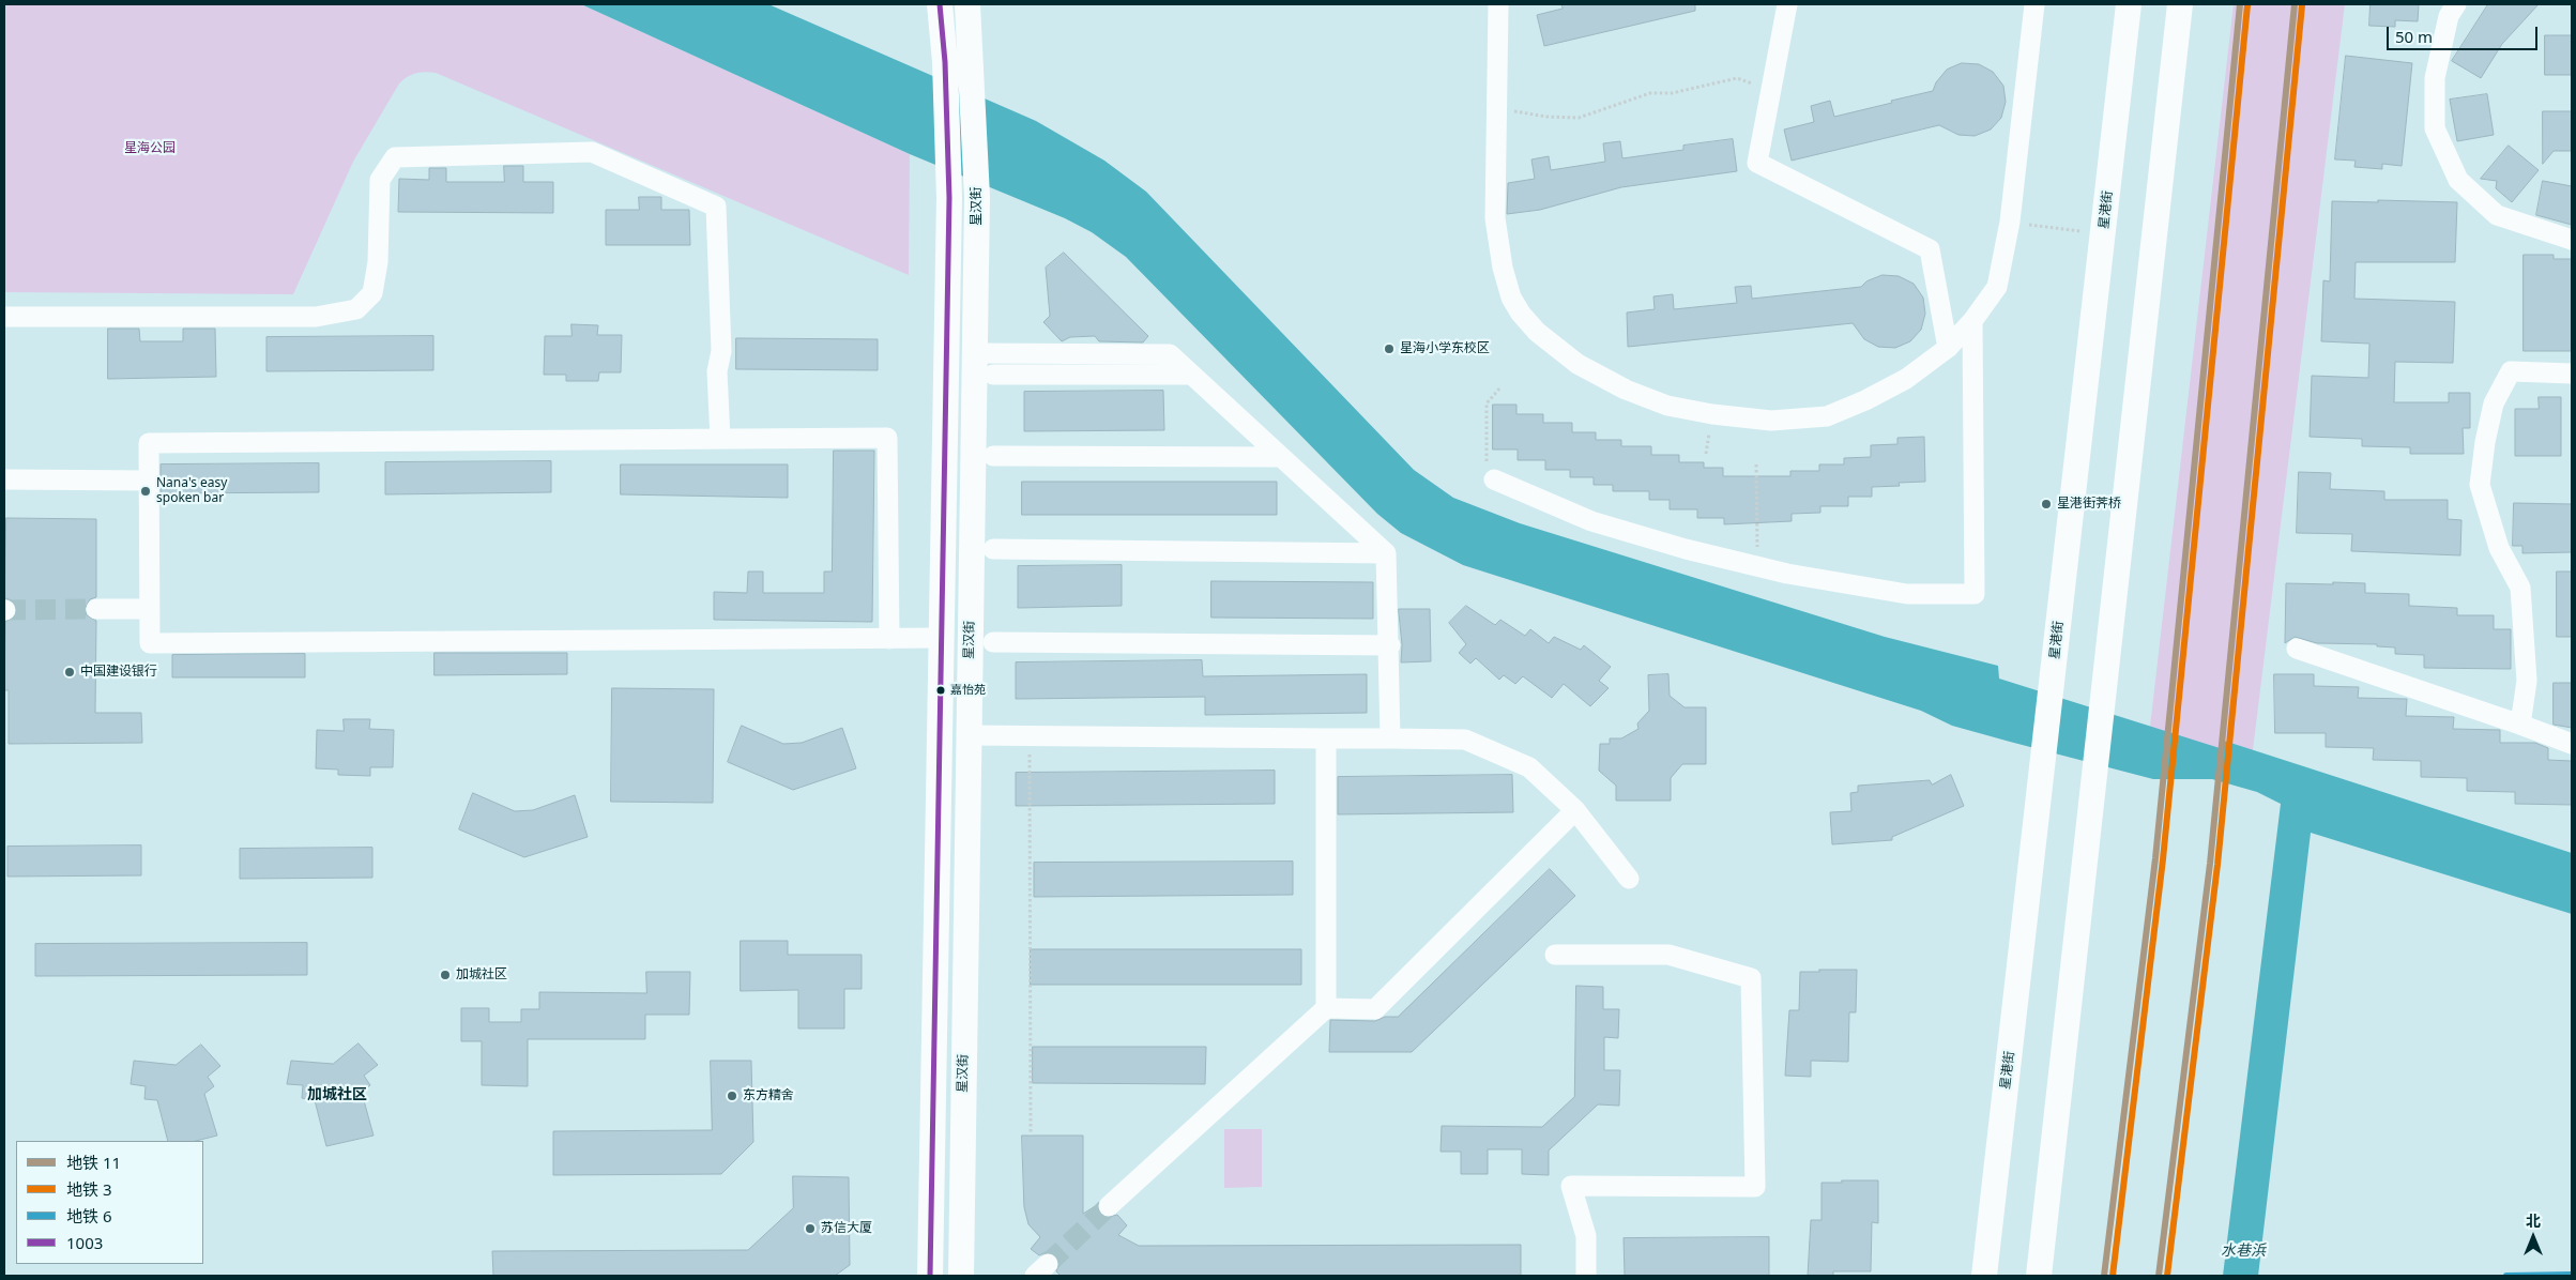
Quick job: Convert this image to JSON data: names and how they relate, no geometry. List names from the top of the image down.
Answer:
{
  "streets": {
    "main road": ["星汉街", "星港街"]
  },
  "districts": ["加城社区"],
  "water": ["水巷浜"],
  "parks": ["星海公园"],
  "places": [
    "星海小学东校区",
    "Nana's easy spoken bar",
    "星港街荠桥",
    "中国建设银行",
    "嘉怡苑",
    "加城社区",
    "东方精舍",
    "苏信大厦"
  ],
  "lines": [
    "metro line 11",
    "transit line 1003",
    "metro line 3",
    "metro line 6"
  ],
  "legend": [
    "地铁 11",
    "地铁 3",
    "地铁 6",
    "1003"
  ],
  "scale_bar": "50 m",
  "north": "top"
}
